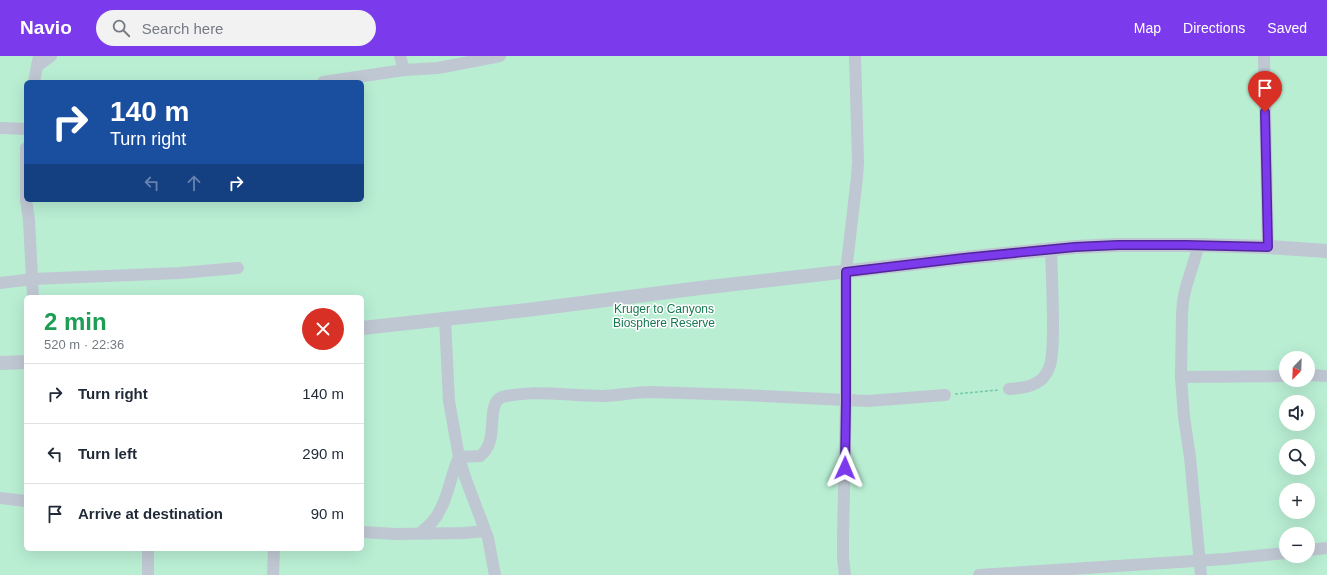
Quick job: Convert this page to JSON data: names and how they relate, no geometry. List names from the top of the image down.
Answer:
{
  "parks": ["Kruger to Canyons Biosphere Reserve"],
  "north": "bottom left",
  "page": {
    "header": "Navio",
    "search": "Search here",
    "nav": ["Map", "Directions", "Saved"],
    "turn": ["140 m", "Turn right"],
    "heading": ["2 min", "520 m · 22:36"],
    "map_buttons": ["+", "−"],
    "list": [
      {
        "name": "Turn right",
        "value": "140 m"
      },
      {
        "name": "Turn left",
        "value": "290 m"
      },
      {
        "name": "Arrive at destination",
        "value": "90 m"
      }
    ]
  }
}
